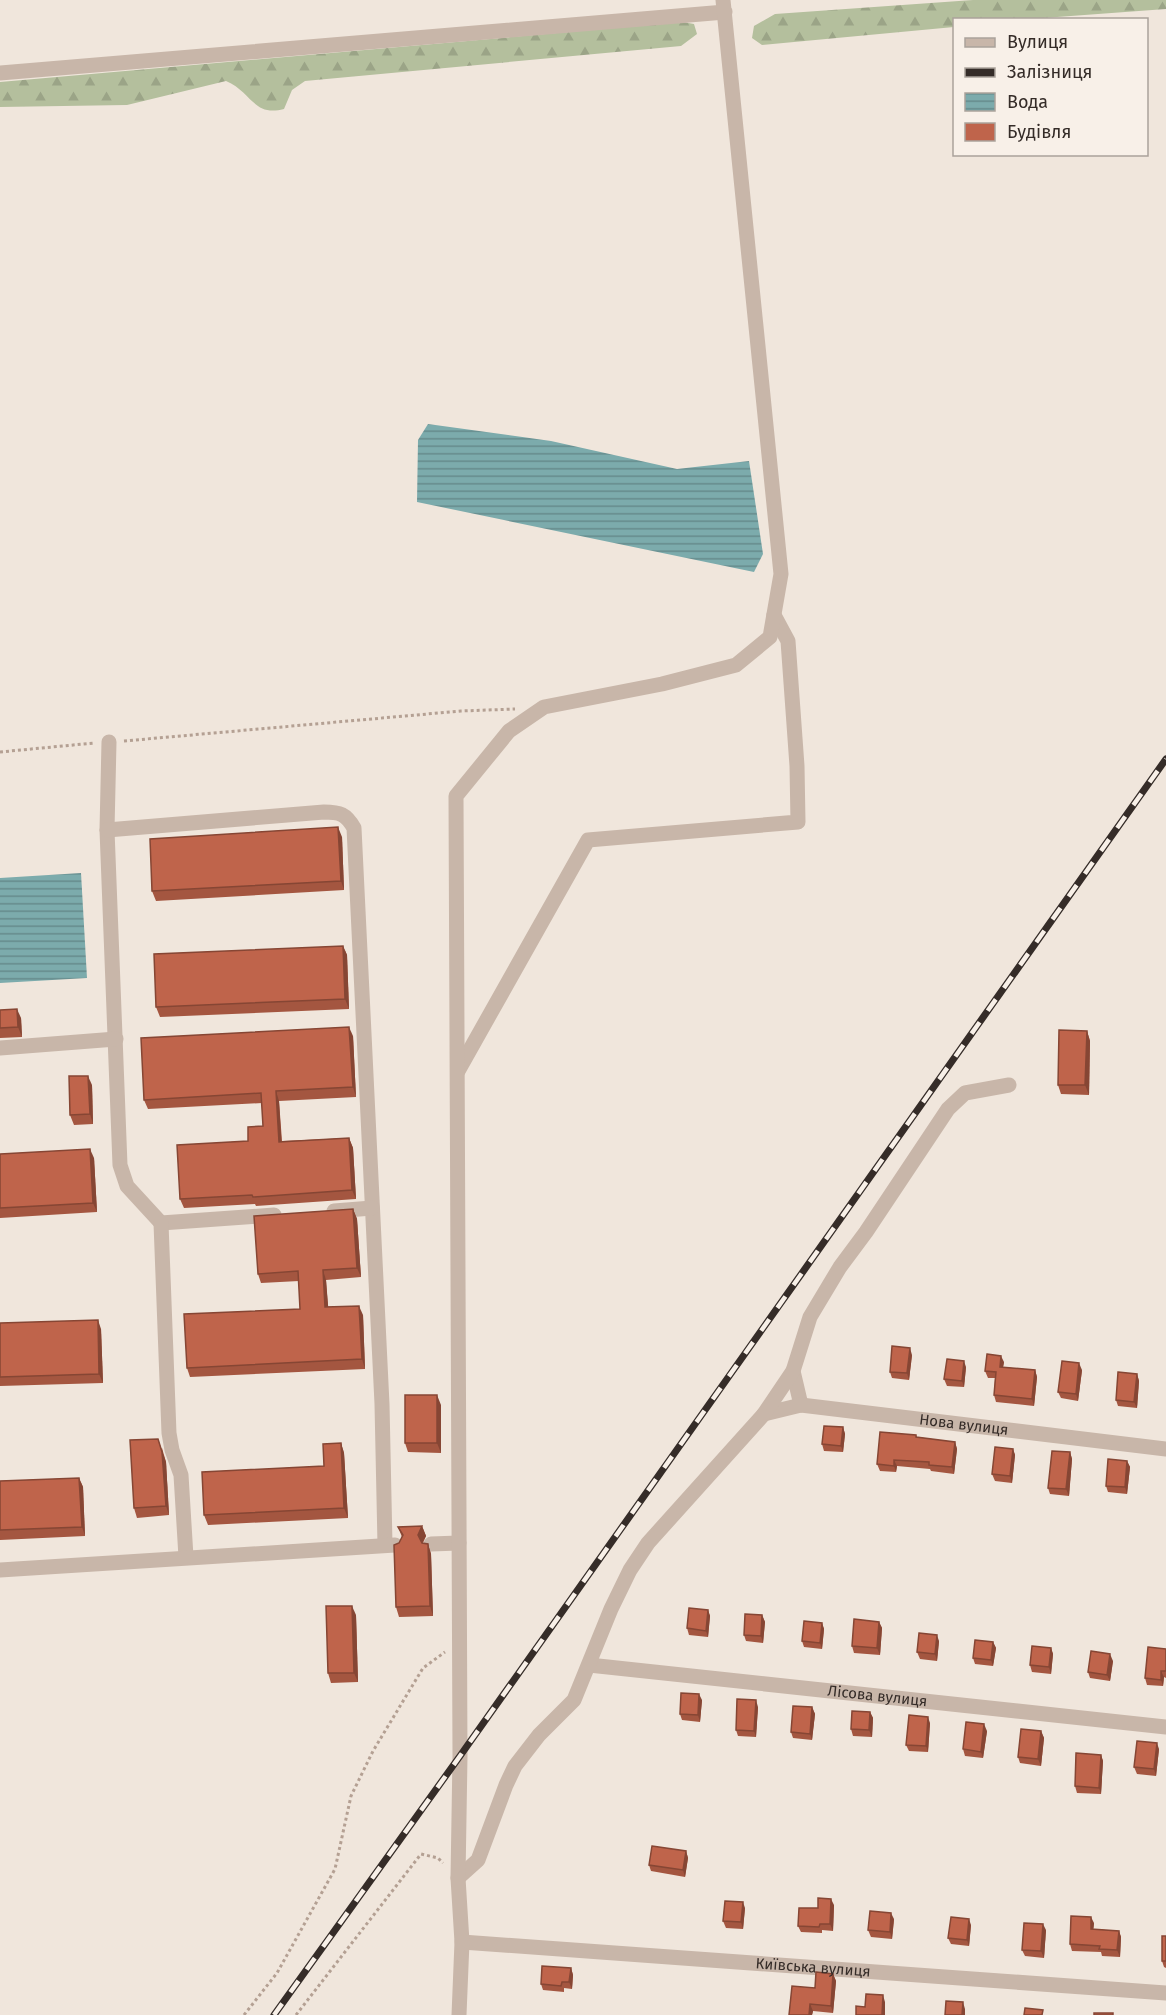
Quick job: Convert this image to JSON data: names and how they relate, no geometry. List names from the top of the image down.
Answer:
{
  "streets": {
    "street": ["Нова вулиця", "Лісова вулиця", "Київська вулиця"]
  },
  "legend": [
    "Вулиця",
    "Залізниця",
    "Вода",
    "Будівля"
  ]
}
